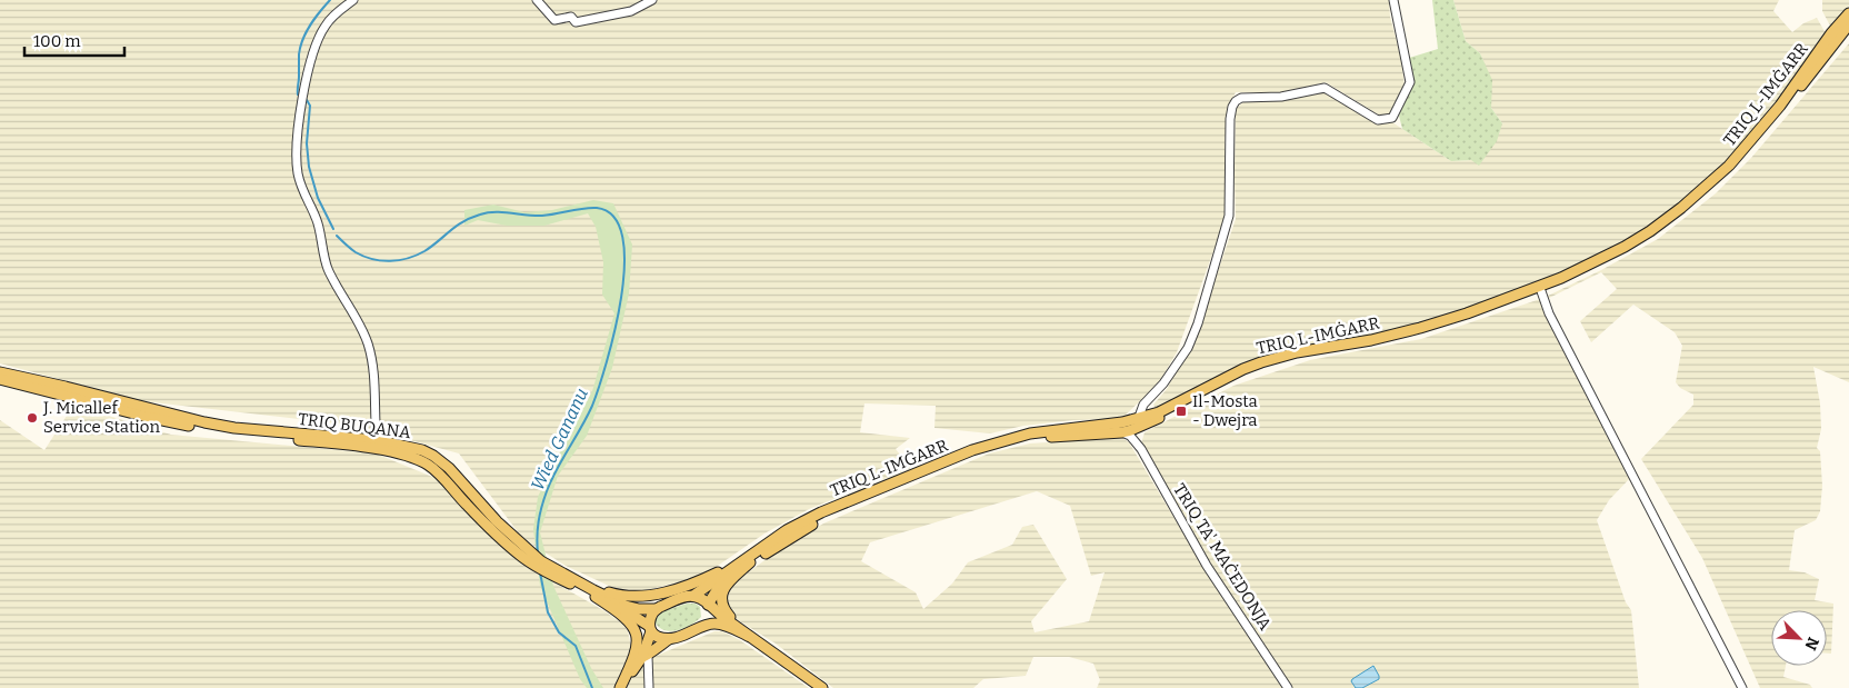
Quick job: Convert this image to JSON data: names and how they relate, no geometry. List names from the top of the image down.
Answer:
{
  "streets": {
    "main road": ["TRIQ L-IMĠARR", "TRIQ BUQANA"],
    "street": ["TRIQ TA' MAĊEDONJA"]
  },
  "crossings": [
    ["TRIQ L-IMĠARR", "TRIQ BUQANA"]
  ],
  "water": ["Wied Gananu"],
  "places": {
    "transit": ["Il-Mosta - Dwejra"],
    "other": ["J. Micallef Service Station"]
  },
  "scale_bar": "100 m",
  "north": "bottom right"
}
